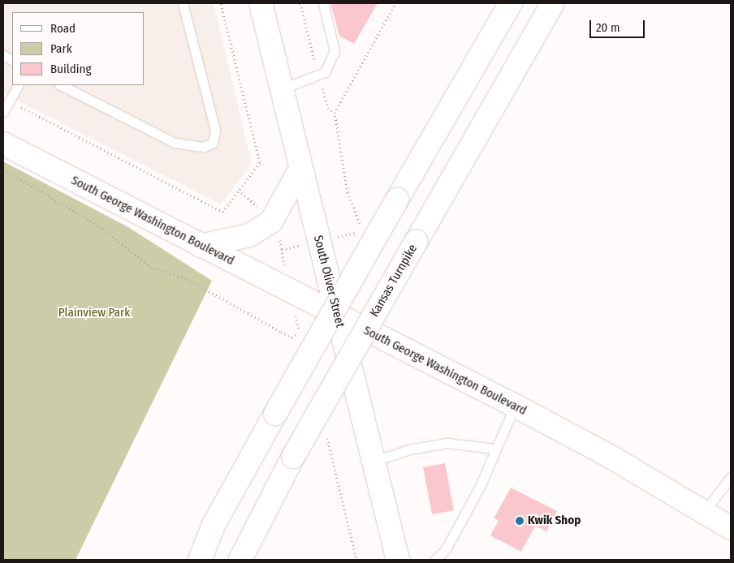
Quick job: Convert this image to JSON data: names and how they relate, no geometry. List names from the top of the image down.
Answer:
{
  "streets": {
    "main road": ["South George Washington Boulevard", "Kansas Turnpike", "South Oliver Street"]
  },
  "crossings": [
    ["South George Washington Boulevard", "South Oliver Street"]
  ],
  "parks": ["Plainview Park"],
  "places": ["Kwik Shop"],
  "legend": ["Road", "Park", "Building"],
  "scale_bar": "20 m"
}
